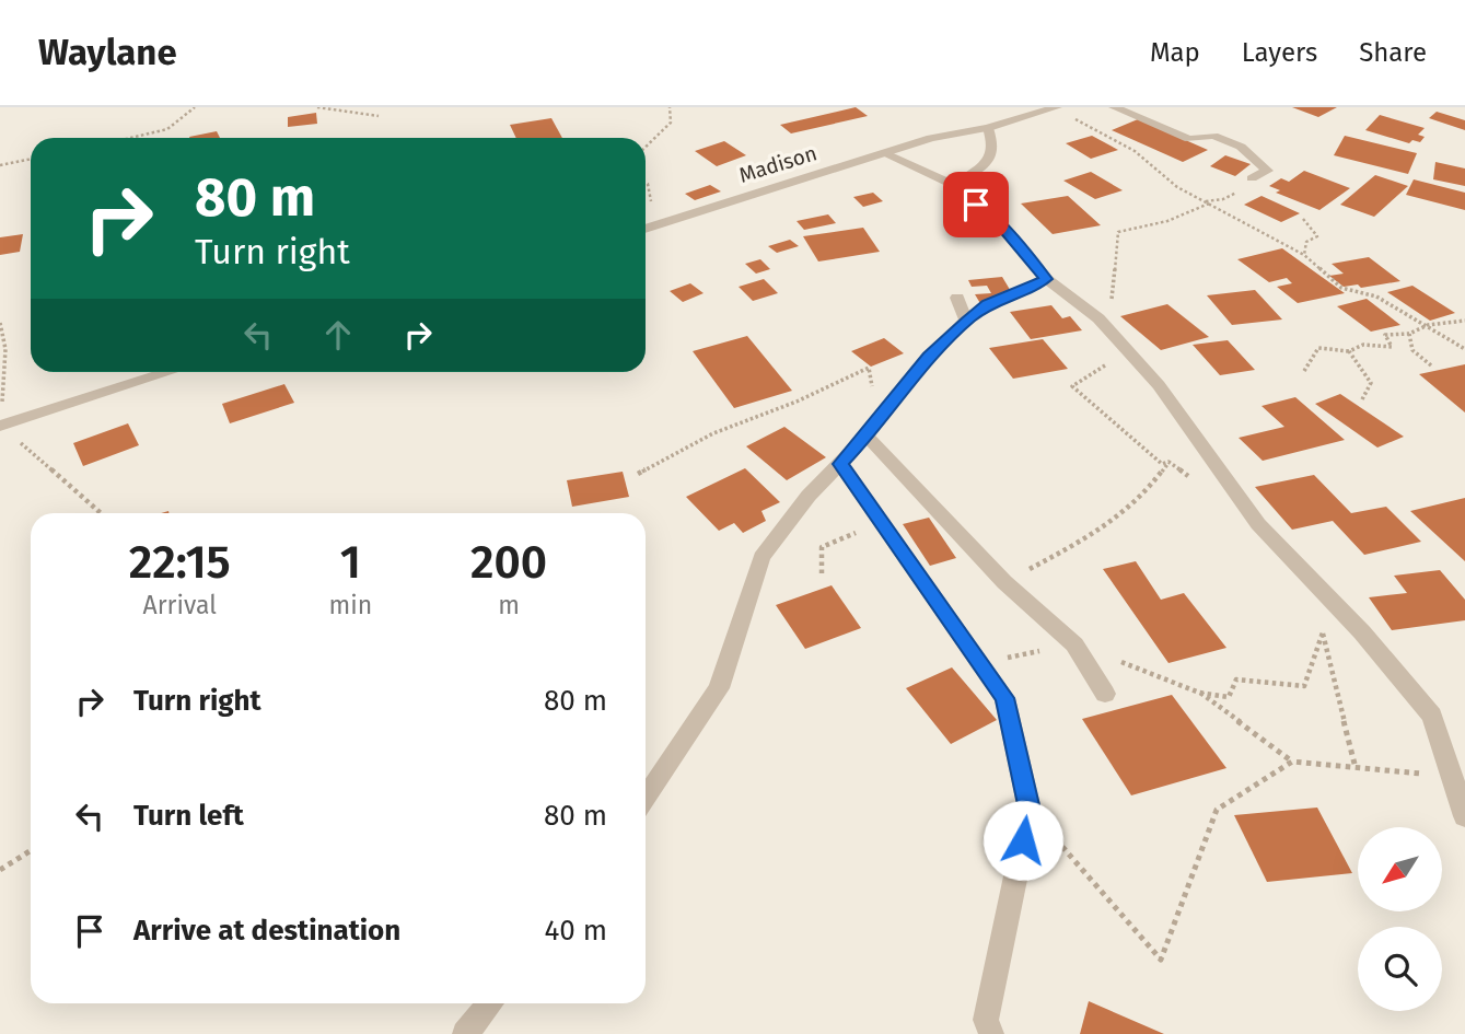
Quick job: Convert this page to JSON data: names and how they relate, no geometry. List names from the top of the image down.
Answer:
{
  "streets": {
    "street": ["Madison"]
  },
  "north": "bottom left",
  "page": {
    "header": "Waylane",
    "nav": ["Map", "Layers", "Share"],
    "turn": ["80 m", "Turn right"],
    "eta": [
      "22:15",
      "Arrival",
      "1",
      "min",
      "200",
      "m"
    ],
    "list": [
      {
        "name": "Turn right",
        "value": "80 m"
      },
      {
        "name": "Turn left",
        "value": "80 m"
      },
      {
        "name": "Arrive at destination",
        "value": "40 m"
      }
    ]
  }
}
